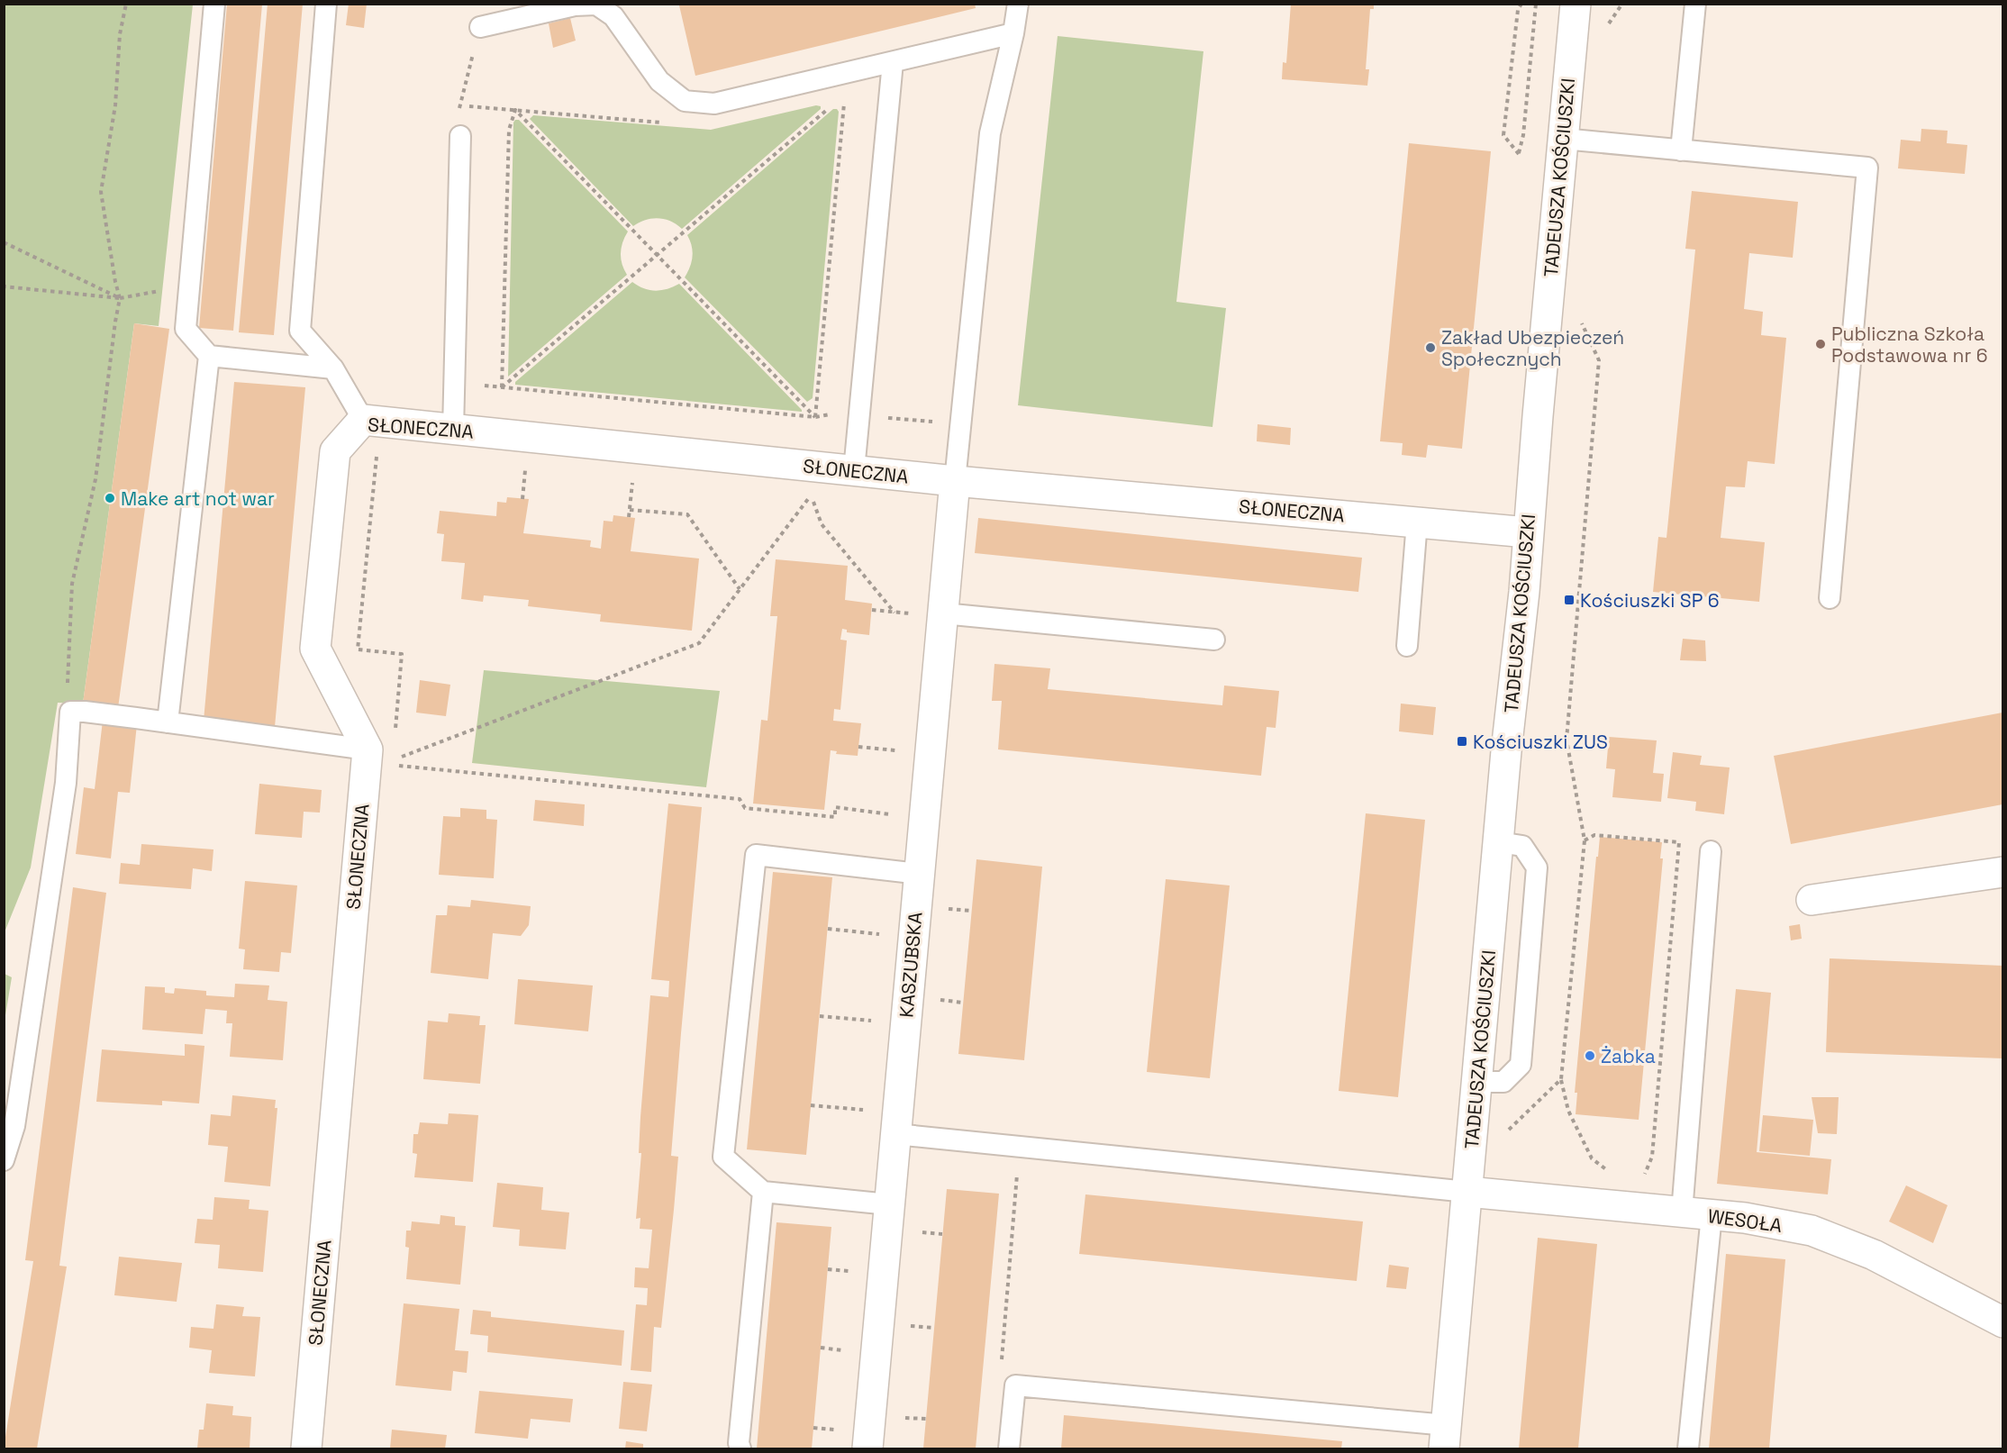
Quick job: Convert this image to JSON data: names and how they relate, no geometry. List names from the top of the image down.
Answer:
{
  "streets": {
    "street": [
      "TADEUSZA KOŚCIUSZKI",
      "SŁONECZNA",
      "KASZUBSKA",
      "WESOŁA"
    ]
  },
  "crossings": [
    ["TADEUSZA KOŚCIUSZKI", "SŁONECZNA"],
    ["TADEUSZA KOŚCIUSZKI", "WESOŁA"],
    ["SŁONECZNA", "KASZUBSKA"]
  ],
  "places": {
    "other": [
      "Publiczna Szkoła Podstawowa nr 6",
      "Zakład Ubezpieczeń Społecznych",
      "Make art not war",
      "Żabka"
    ],
    "transit": ["Kościuszki SP 6", "Kościuszki ZUS"]
  }
}
